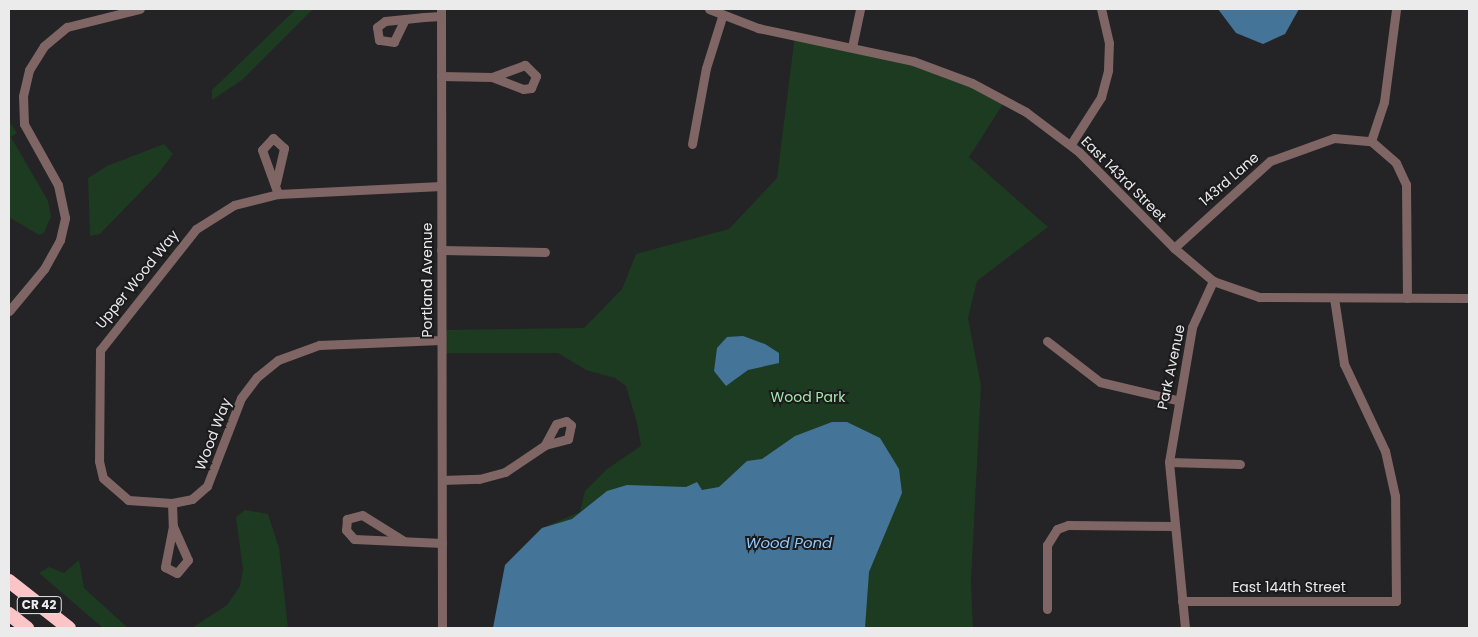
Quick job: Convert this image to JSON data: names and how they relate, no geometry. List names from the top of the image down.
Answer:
{
  "streets": {
    "highway": ["CR 42"],
    "street": [
      "East 143rd Street",
      "143rd Lane",
      "Upper Wood Way",
      "Portland Avenue",
      "Park Avenue",
      "Wood Way",
      "East 144th Street"
    ]
  },
  "crossings": [
    ["East 143rd Street", "143rd Lane"],
    ["East 143rd Street", "Park Avenue"],
    ["East 143rd Street", "East 144th Street"],
    ["Upper Wood Way", "Portland Avenue"],
    ["Upper Wood Way", "Wood Way"],
    ["Portland Avenue", "Wood Way"],
    ["Park Avenue", "East 144th Street"]
  ],
  "water": ["Wood Pond"],
  "parks": ["Wood Park"]
}
